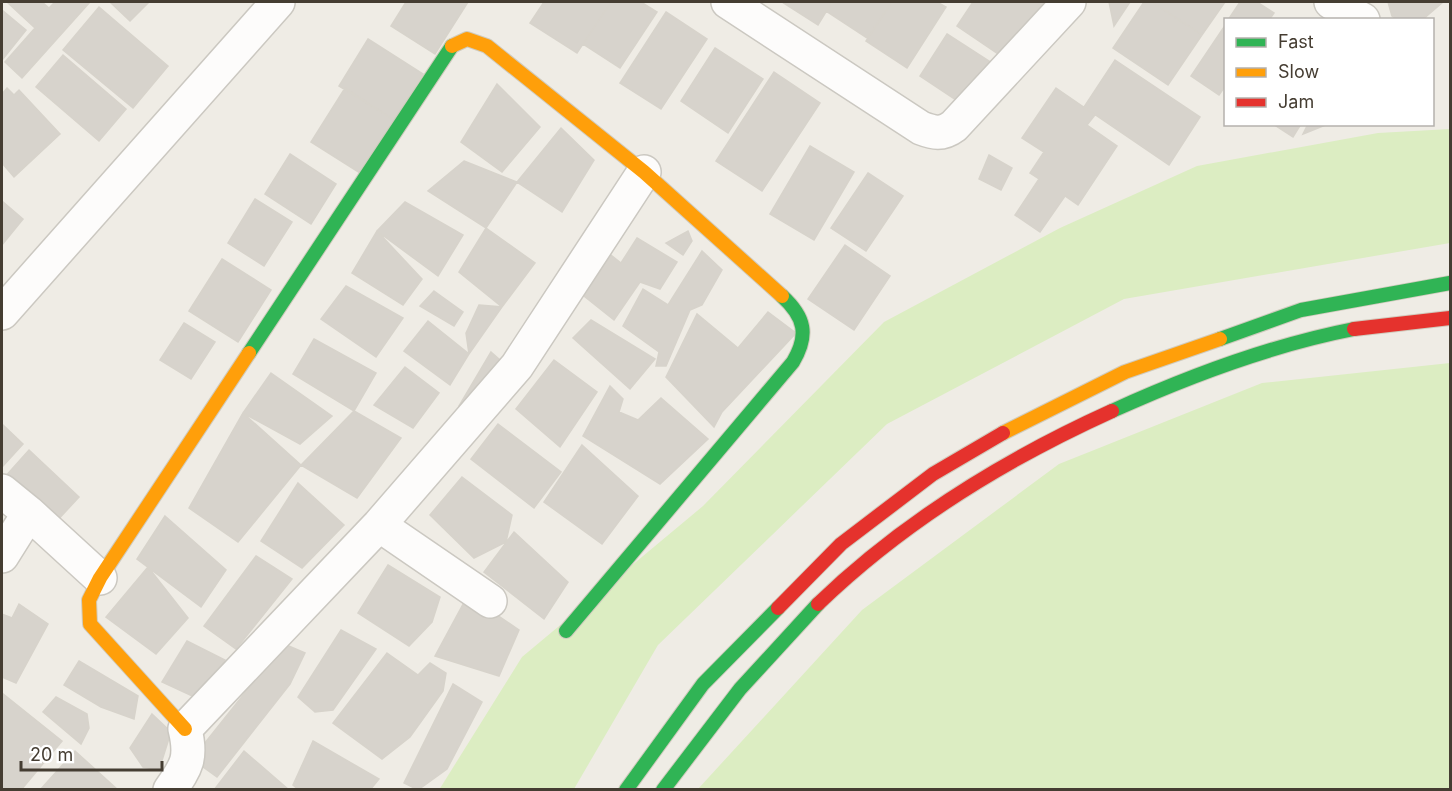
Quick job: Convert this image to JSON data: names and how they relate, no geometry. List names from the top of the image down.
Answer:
{
  "legend": ["Fast", "Slow", "Jam"],
  "scale_bar": "20 m"
}
